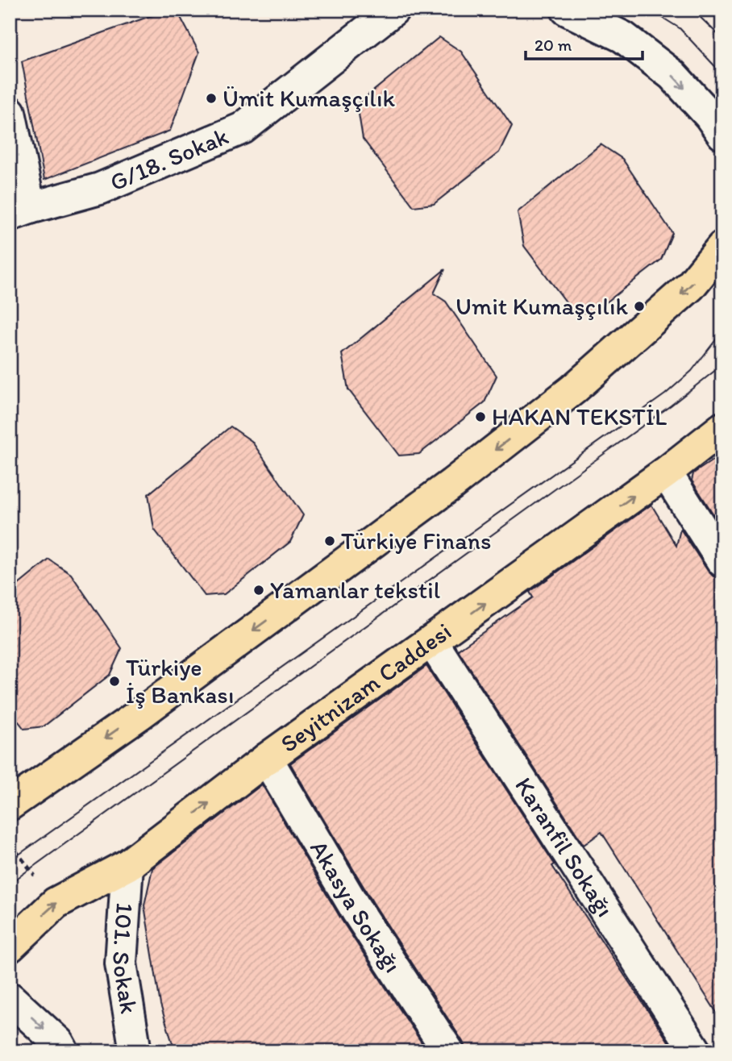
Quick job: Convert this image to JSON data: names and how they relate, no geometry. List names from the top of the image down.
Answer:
{
  "streets": {
    "main road": ["Seyitnizam Caddesi"],
    "street": [
      "G/18. Sokak",
      "Karanfil Sokağı",
      "Akasya Sokağı",
      "101. Sokak"
    ]
  },
  "crossings": [
    ["Seyitnizam Caddesi", "Karanfil Sokağı"],
    ["Seyitnizam Caddesi", "Akasya Sokağı"],
    ["Seyitnizam Caddesi", "101. Sokak"]
  ],
  "places": [
    "Ümit Kumaşçılık",
    "Umit Kumaşçılık",
    "HAKAN TEKSTİL",
    "Türkiye Finans",
    "Yamanlar tekstil",
    "Türkiye İş Bankası"
  ],
  "scale_bar": "20 m"
}
